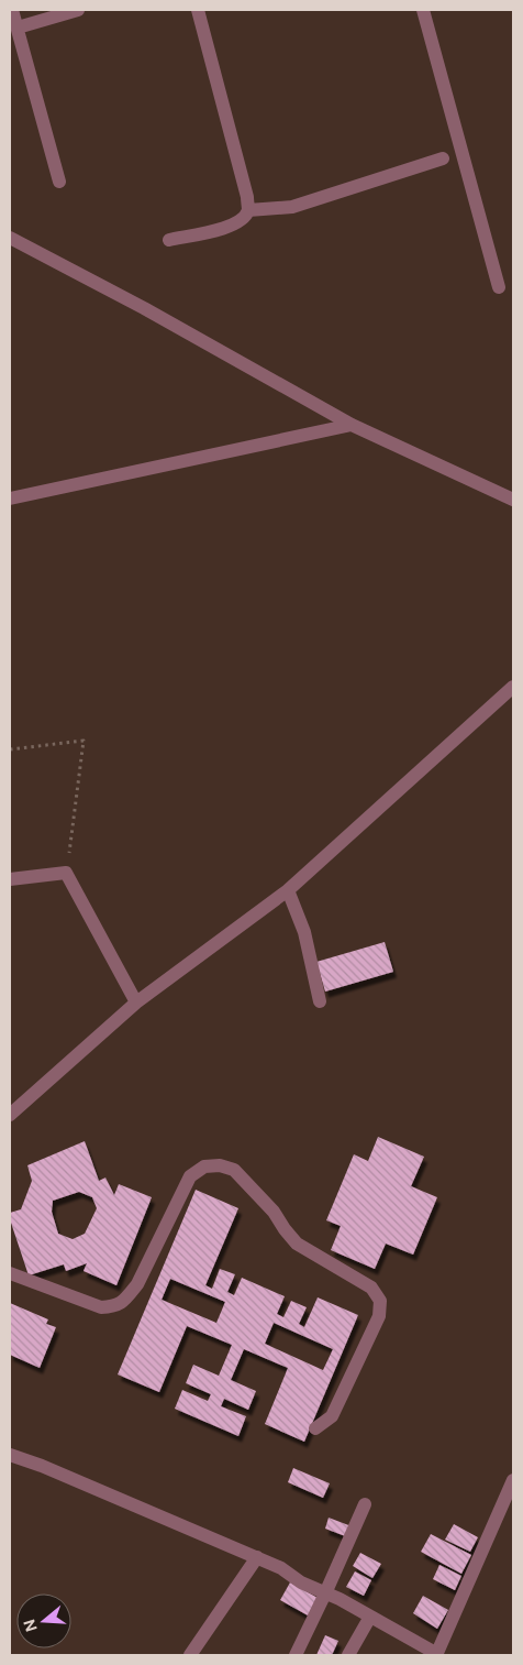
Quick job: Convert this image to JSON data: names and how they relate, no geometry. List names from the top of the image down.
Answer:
{
  "north": "left"
}
